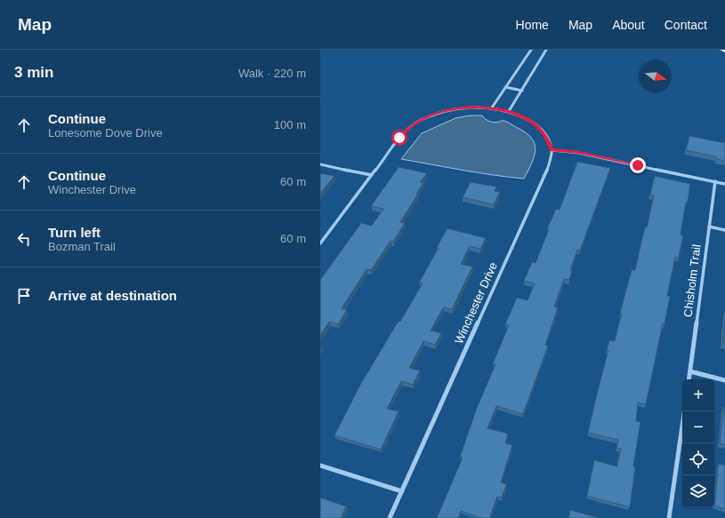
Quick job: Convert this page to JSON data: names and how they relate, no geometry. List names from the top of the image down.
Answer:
{
  "streets": {
    "street": ["Chisholm Trail", "Winchester Drive"]
  },
  "north": "right",
  "page": {
    "header": "Map",
    "nav": [
      "Home",
      "Map",
      "About",
      "Contact"
    ],
    "heading": ["3 min", "Walk · 220 m"],
    "list": [
      ["Continue", "Lonesome Dove Drive", "100 m"],
      ["Continue", "Winchester Drive", "60 m"],
      ["Turn left", "Bozman Trail", "60 m"],
      "Arrive at destination"
    ],
    "map_buttons": ["+", "−"]
  }
}
